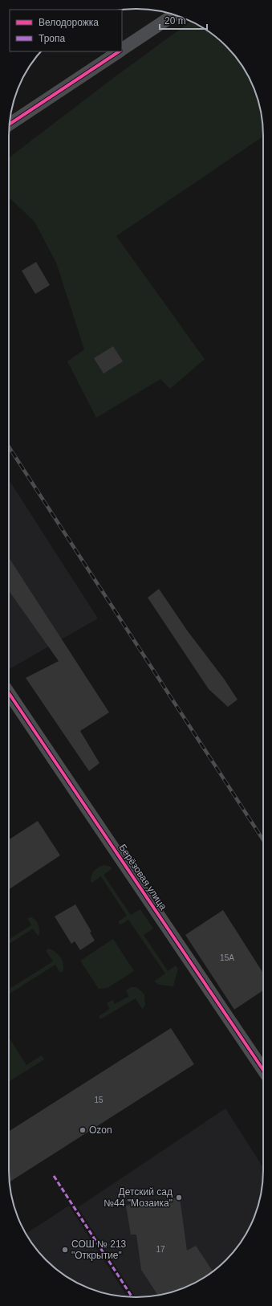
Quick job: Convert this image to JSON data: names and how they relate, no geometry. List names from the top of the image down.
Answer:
{
  "streets": {
    "street": ["Берёзовая улица"]
  },
  "places": ["Ozon", "Детский сад №44 \"Мозаика\"", "СОШ № 213 \"Открытие\""],
  "house_numbers": ["15А", "15", "17"],
  "legend": ["Велодорожка", "Тропа"],
  "scale_bar": "20 m"
}
